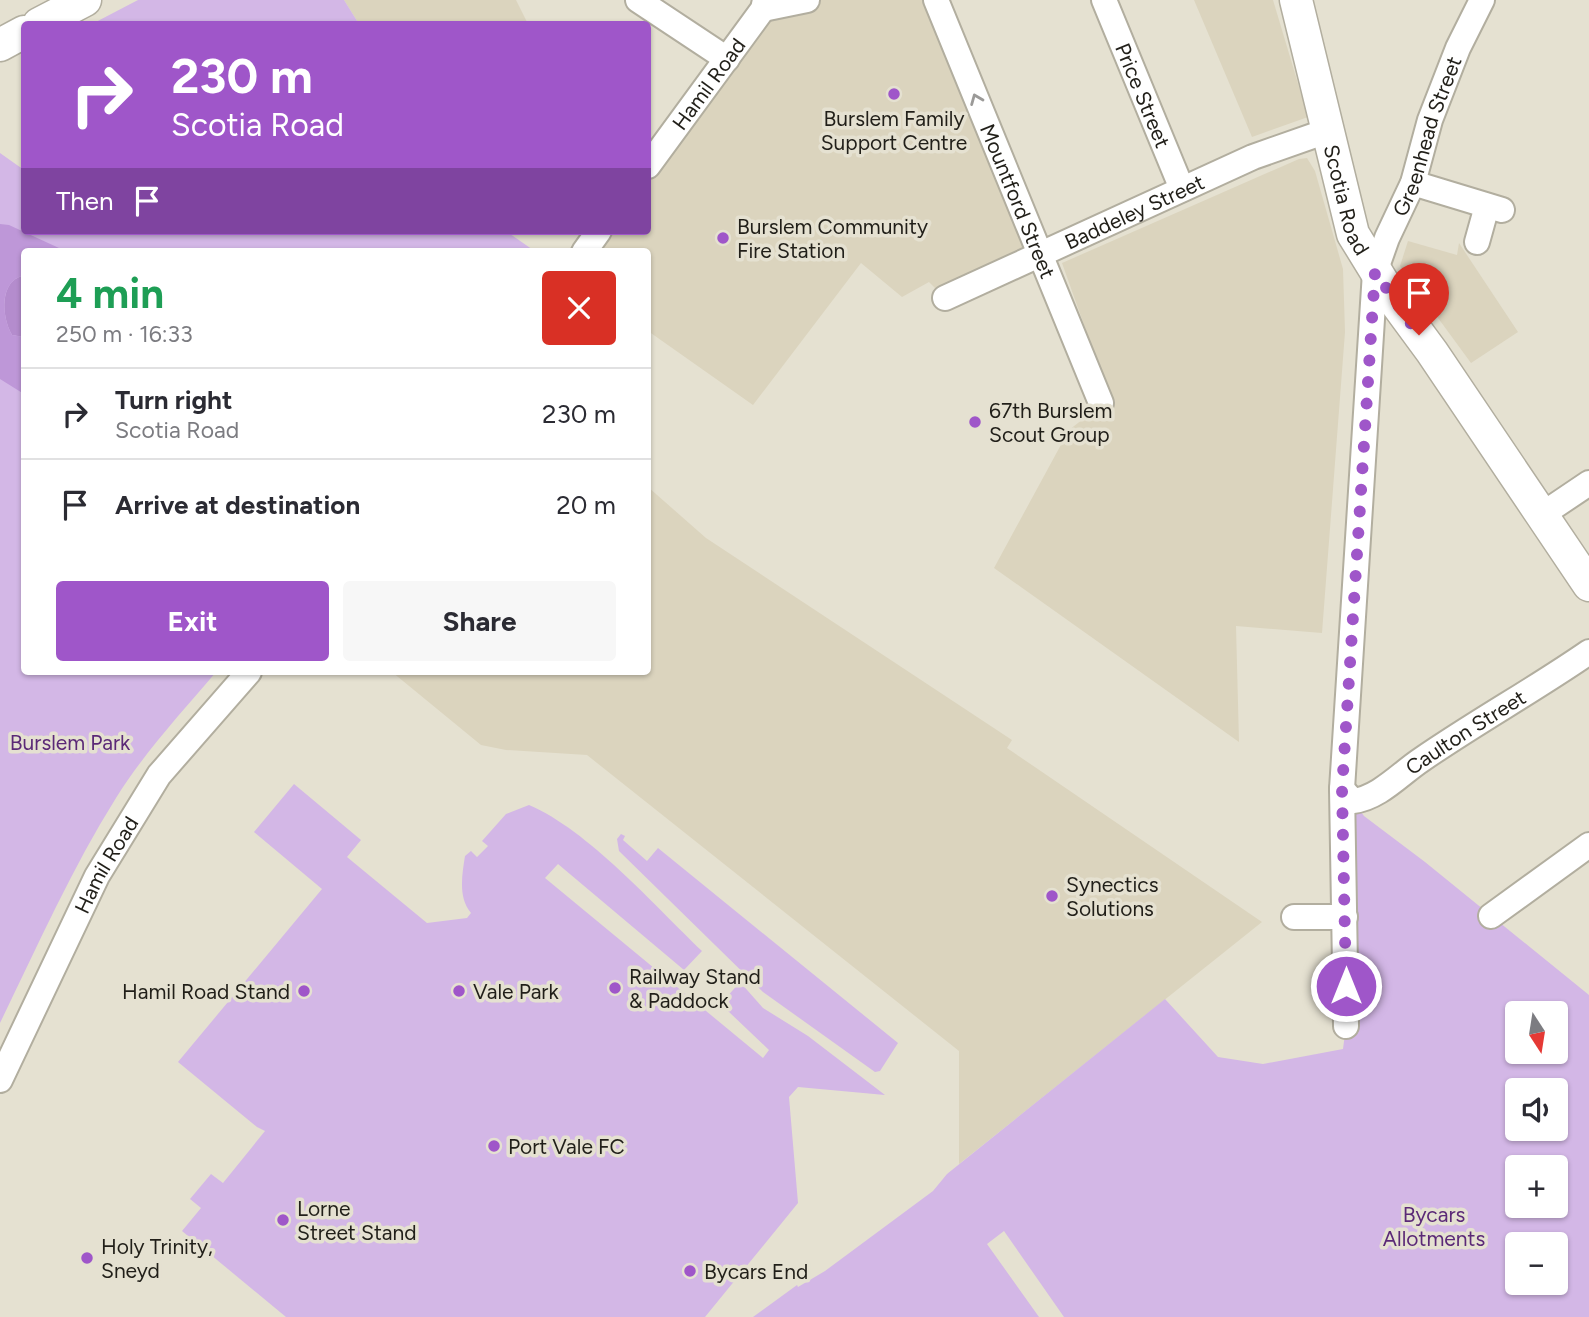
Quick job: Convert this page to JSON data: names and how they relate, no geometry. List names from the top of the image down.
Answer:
{
  "streets": {
    "main road": ["Scotia Road"],
    "street": [
      "Hamil Road",
      "Price Street",
      "Greenhead Street",
      "Mountford Street",
      "Baddeley Street",
      "Caulton Street"
    ]
  },
  "crossings": [
    ["Price Street", "Baddeley Street"],
    ["Greenhead Street", "Scotia Road"],
    ["Greenhead Street", "Caulton Street"],
    ["Scotia Road", "Baddeley Street"],
    ["Mountford Street", "Baddeley Street"]
  ],
  "one_way": ["Mountford Street"],
  "parks": ["Burslem Park", "Bycars Allotments"],
  "places": [
    "Burslem Family Support Centre",
    "Burslem Community Fire Station",
    "67th Burslem Scout Group",
    "Synectics Solutions",
    "Railway Stand & Paddock",
    "Hamil Road Stand",
    "Vale Park",
    "Port Vale FC",
    "Lorne Street Stand",
    "Holy Trinity, Sneyd",
    "Bycars End"
  ],
  "north": "bottom",
  "page": {
    "turn": ["230 m", "Scotia Road"],
    "then": "Then",
    "heading": ["4 min", "250 m · 16:33"],
    "list": [
      {
        "name": "Turn right",
        "note": "Scotia Road",
        "value": "230 m"
      },
      {
        "name": "Arrive at destination",
        "value": "20 m"
      }
    ],
    "buttons": ["Exit", "Share"],
    "map_buttons": ["+", "−"]
  }
}
